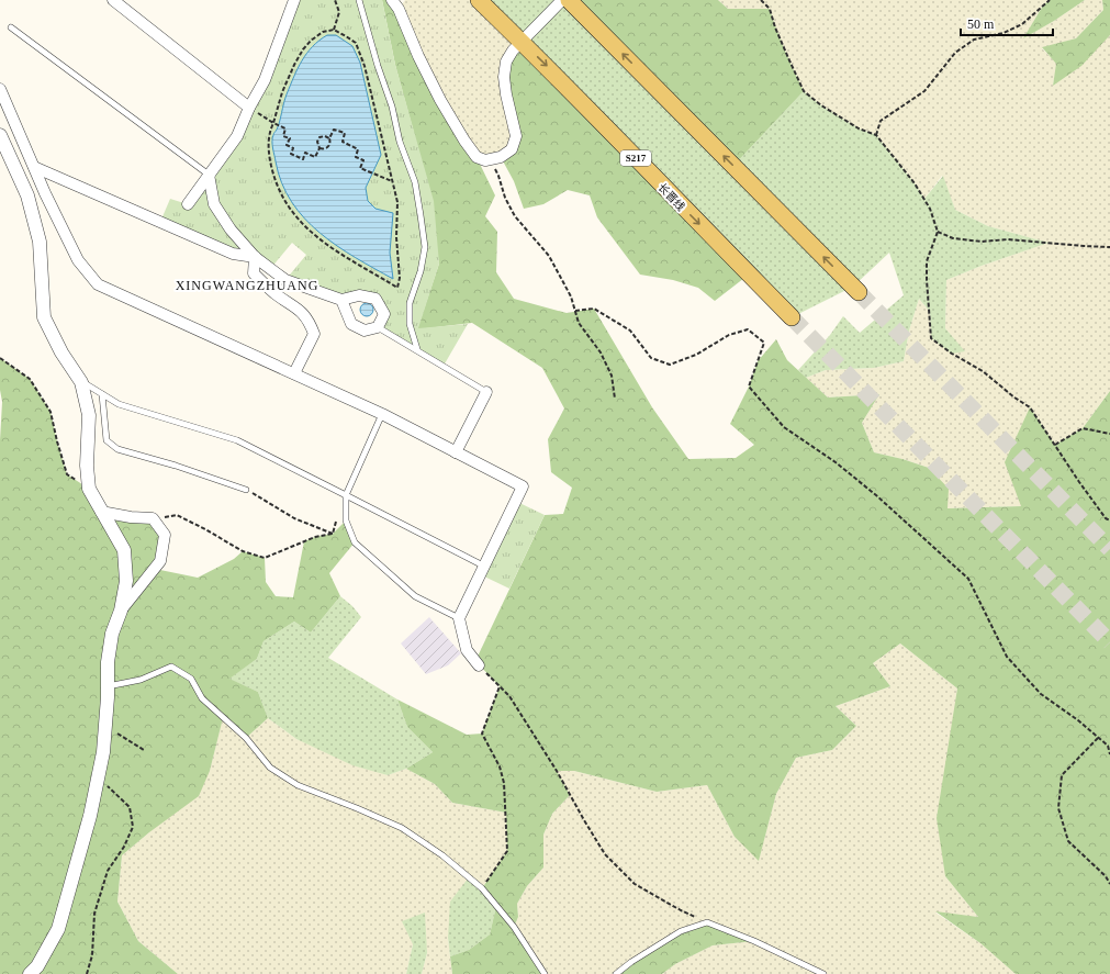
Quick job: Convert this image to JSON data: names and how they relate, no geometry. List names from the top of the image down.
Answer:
{
  "streets": {
    "main road": ["S217", "长晋线"]
  },
  "districts": ["XINGWANGZHUANG"],
  "scale_bar": "50 m"
}
